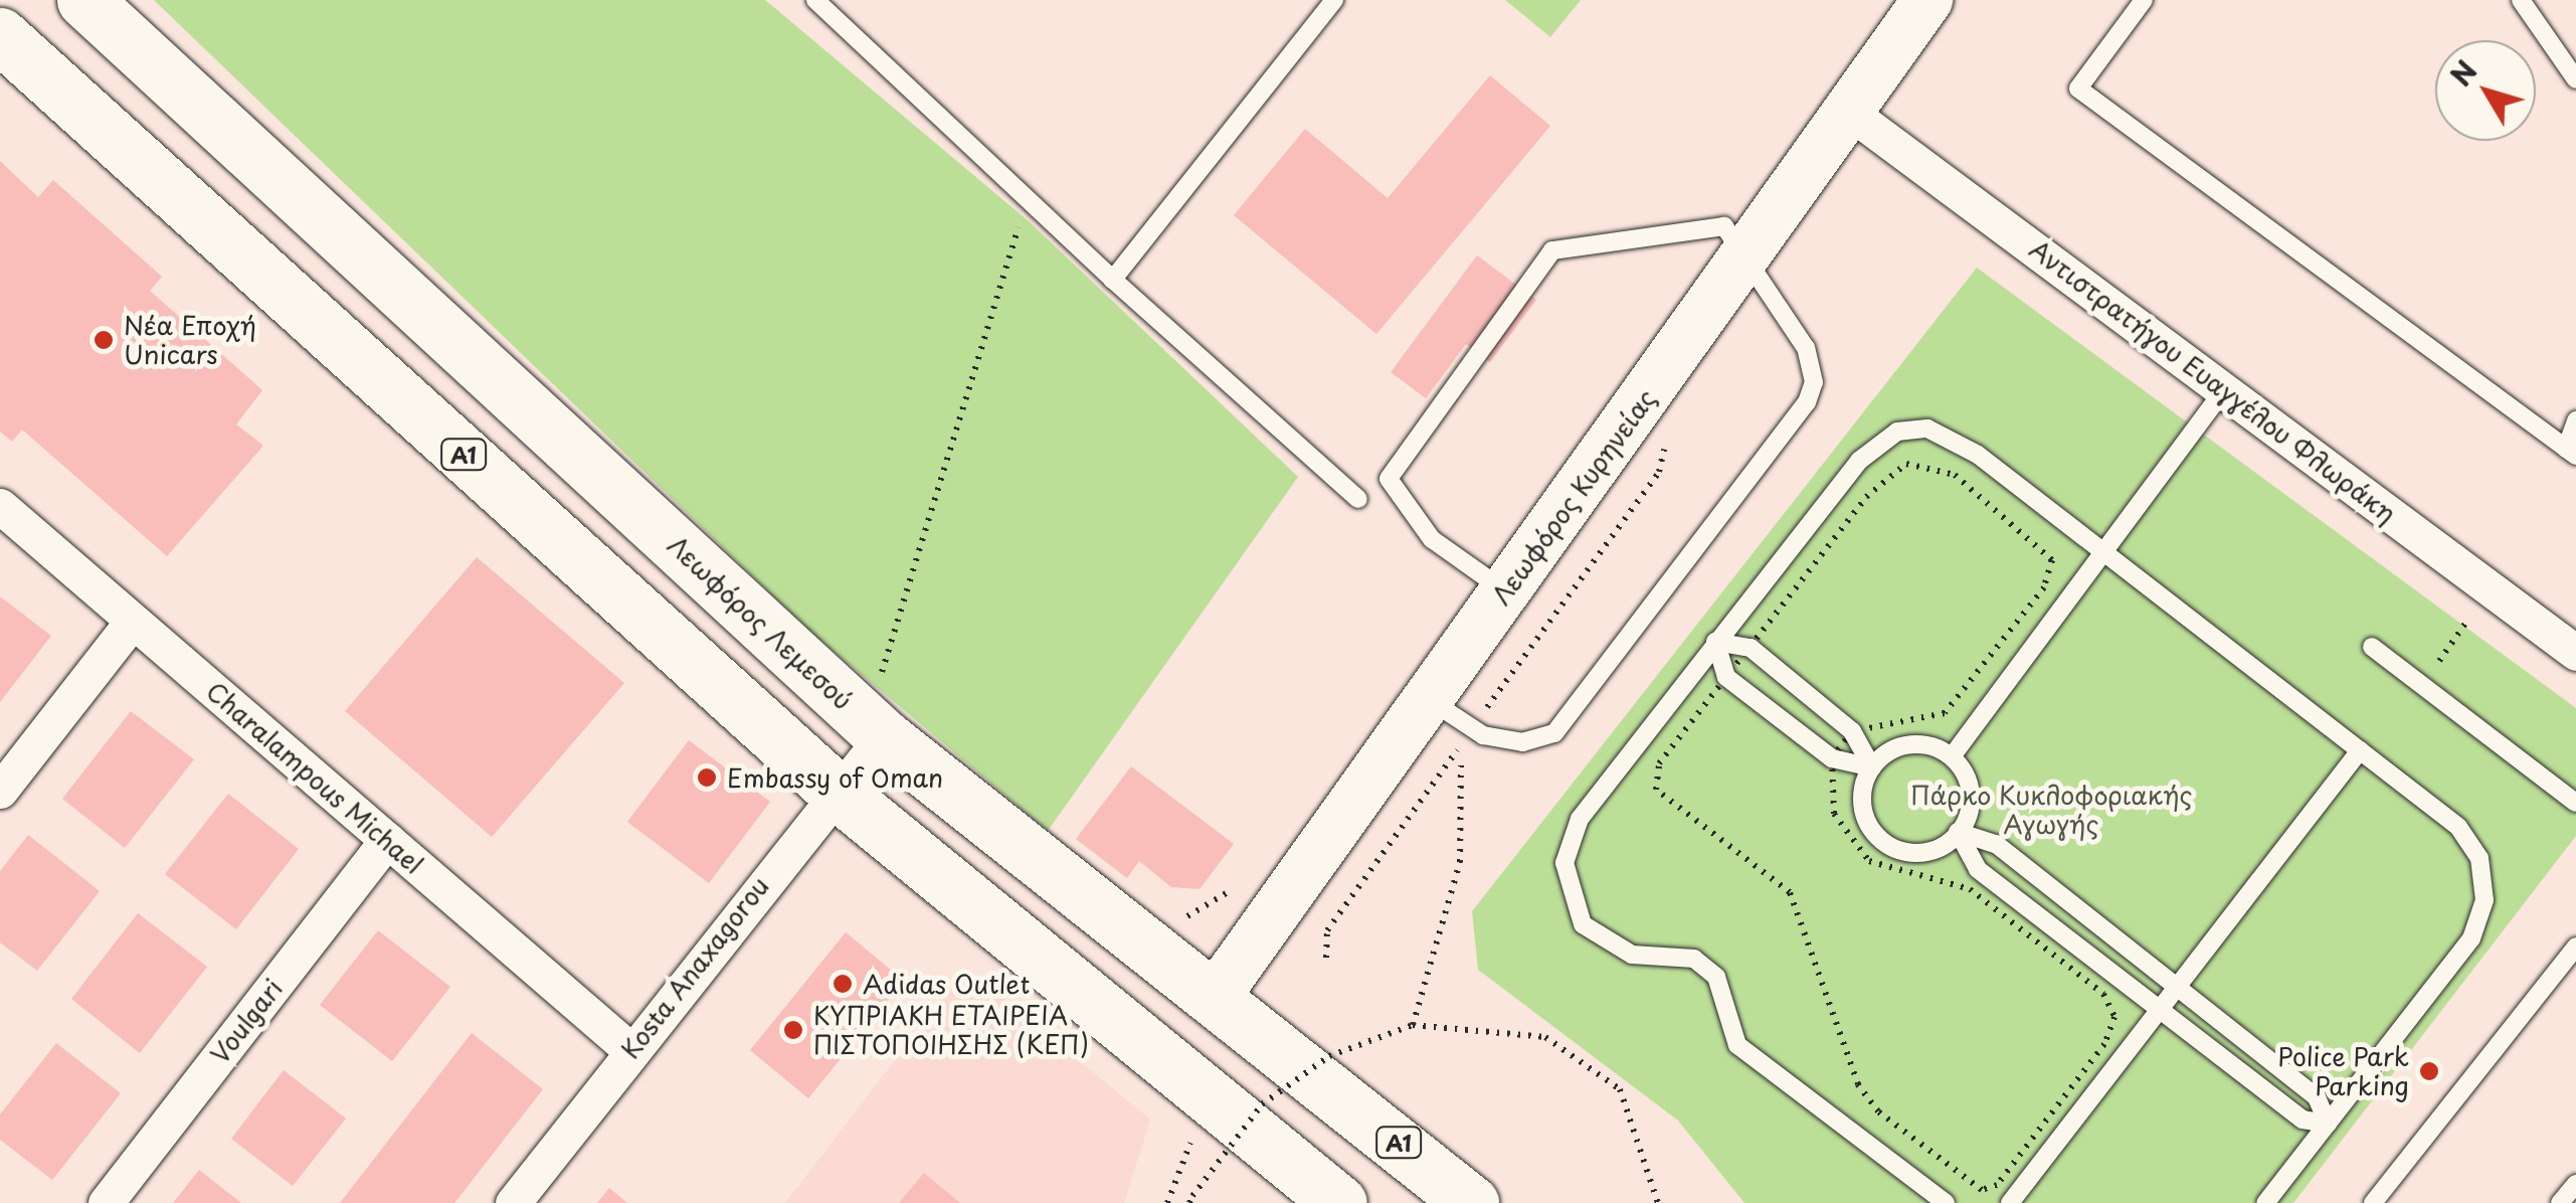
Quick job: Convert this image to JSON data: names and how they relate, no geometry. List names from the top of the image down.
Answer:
{
  "streets": {
    "main road": ["A1", "Λεωφόρος Κυρηνείας", "Λεωφόρος Λεμεσού"],
    "street": [
      "Αντιστρατήγου Ευαγγέλου Φλωράκη",
      "Charalampous Michael",
      "Kosta Anaxagorou",
      "Voulgari"
    ]
  },
  "crossings": [
    ["Αντιστρατήγου Ευαγγέλου Φλωράκη", "Λεωφόρος Κυρηνείας"],
    ["A1", "Kosta Anaxagorou"],
    ["Λεωφόρος Κυρηνείας", "Λεωφόρος Λεμεσού"],
    ["Λεωφόρος Λεμεσού", "Kosta Anaxagorou"],
    ["Charalampous Michael", "Kosta Anaxagorou"],
    ["Charalampous Michael", "Voulgari"]
  ],
  "parks": ["Πάρκο Κυκλοφοριακής Αγωγής"],
  "places": [
    "Νέα Εποχή Unicars",
    "Embassy of Oman",
    "Adidas Outlet",
    "ΚΥΠΡΙΑΚΗ ΕΤΑΙΡΕΙΑ ΠΙΣΤΟΠΟΙΗΣΗΣ (ΚΕΠ)",
    "Police Park Parking"
  ],
  "north": "top left"
}
